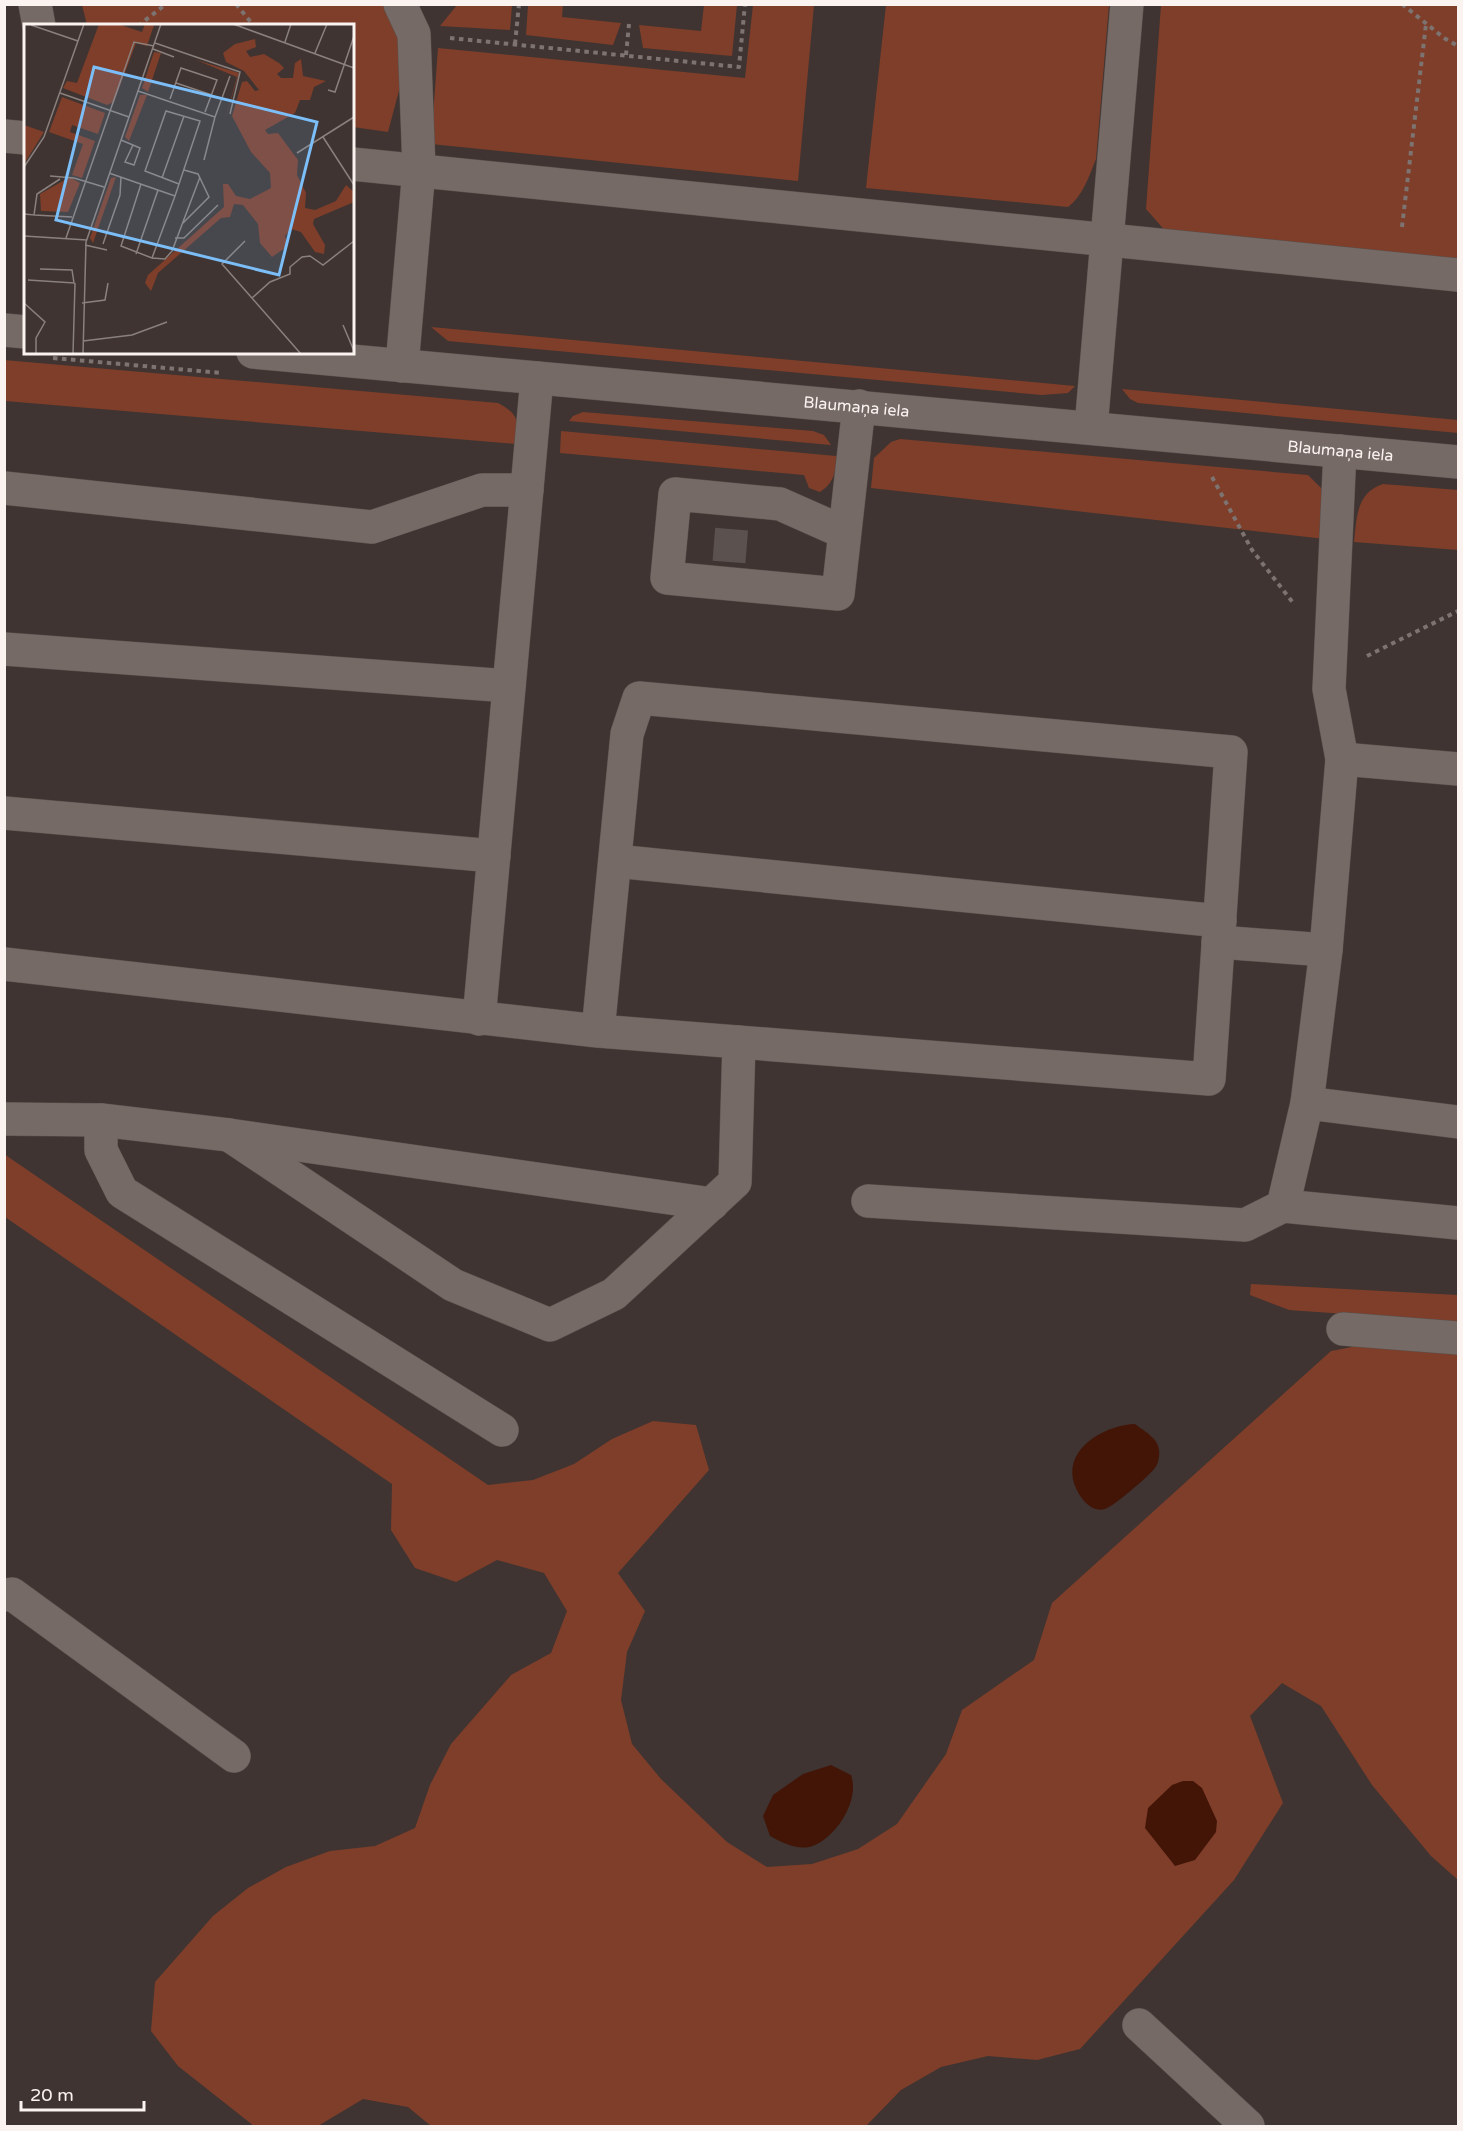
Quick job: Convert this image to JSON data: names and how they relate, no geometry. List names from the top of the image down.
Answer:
{
  "streets": {
    "street": ["Blaumaņa iela"]
  },
  "scale_bar": "20 m"
}
